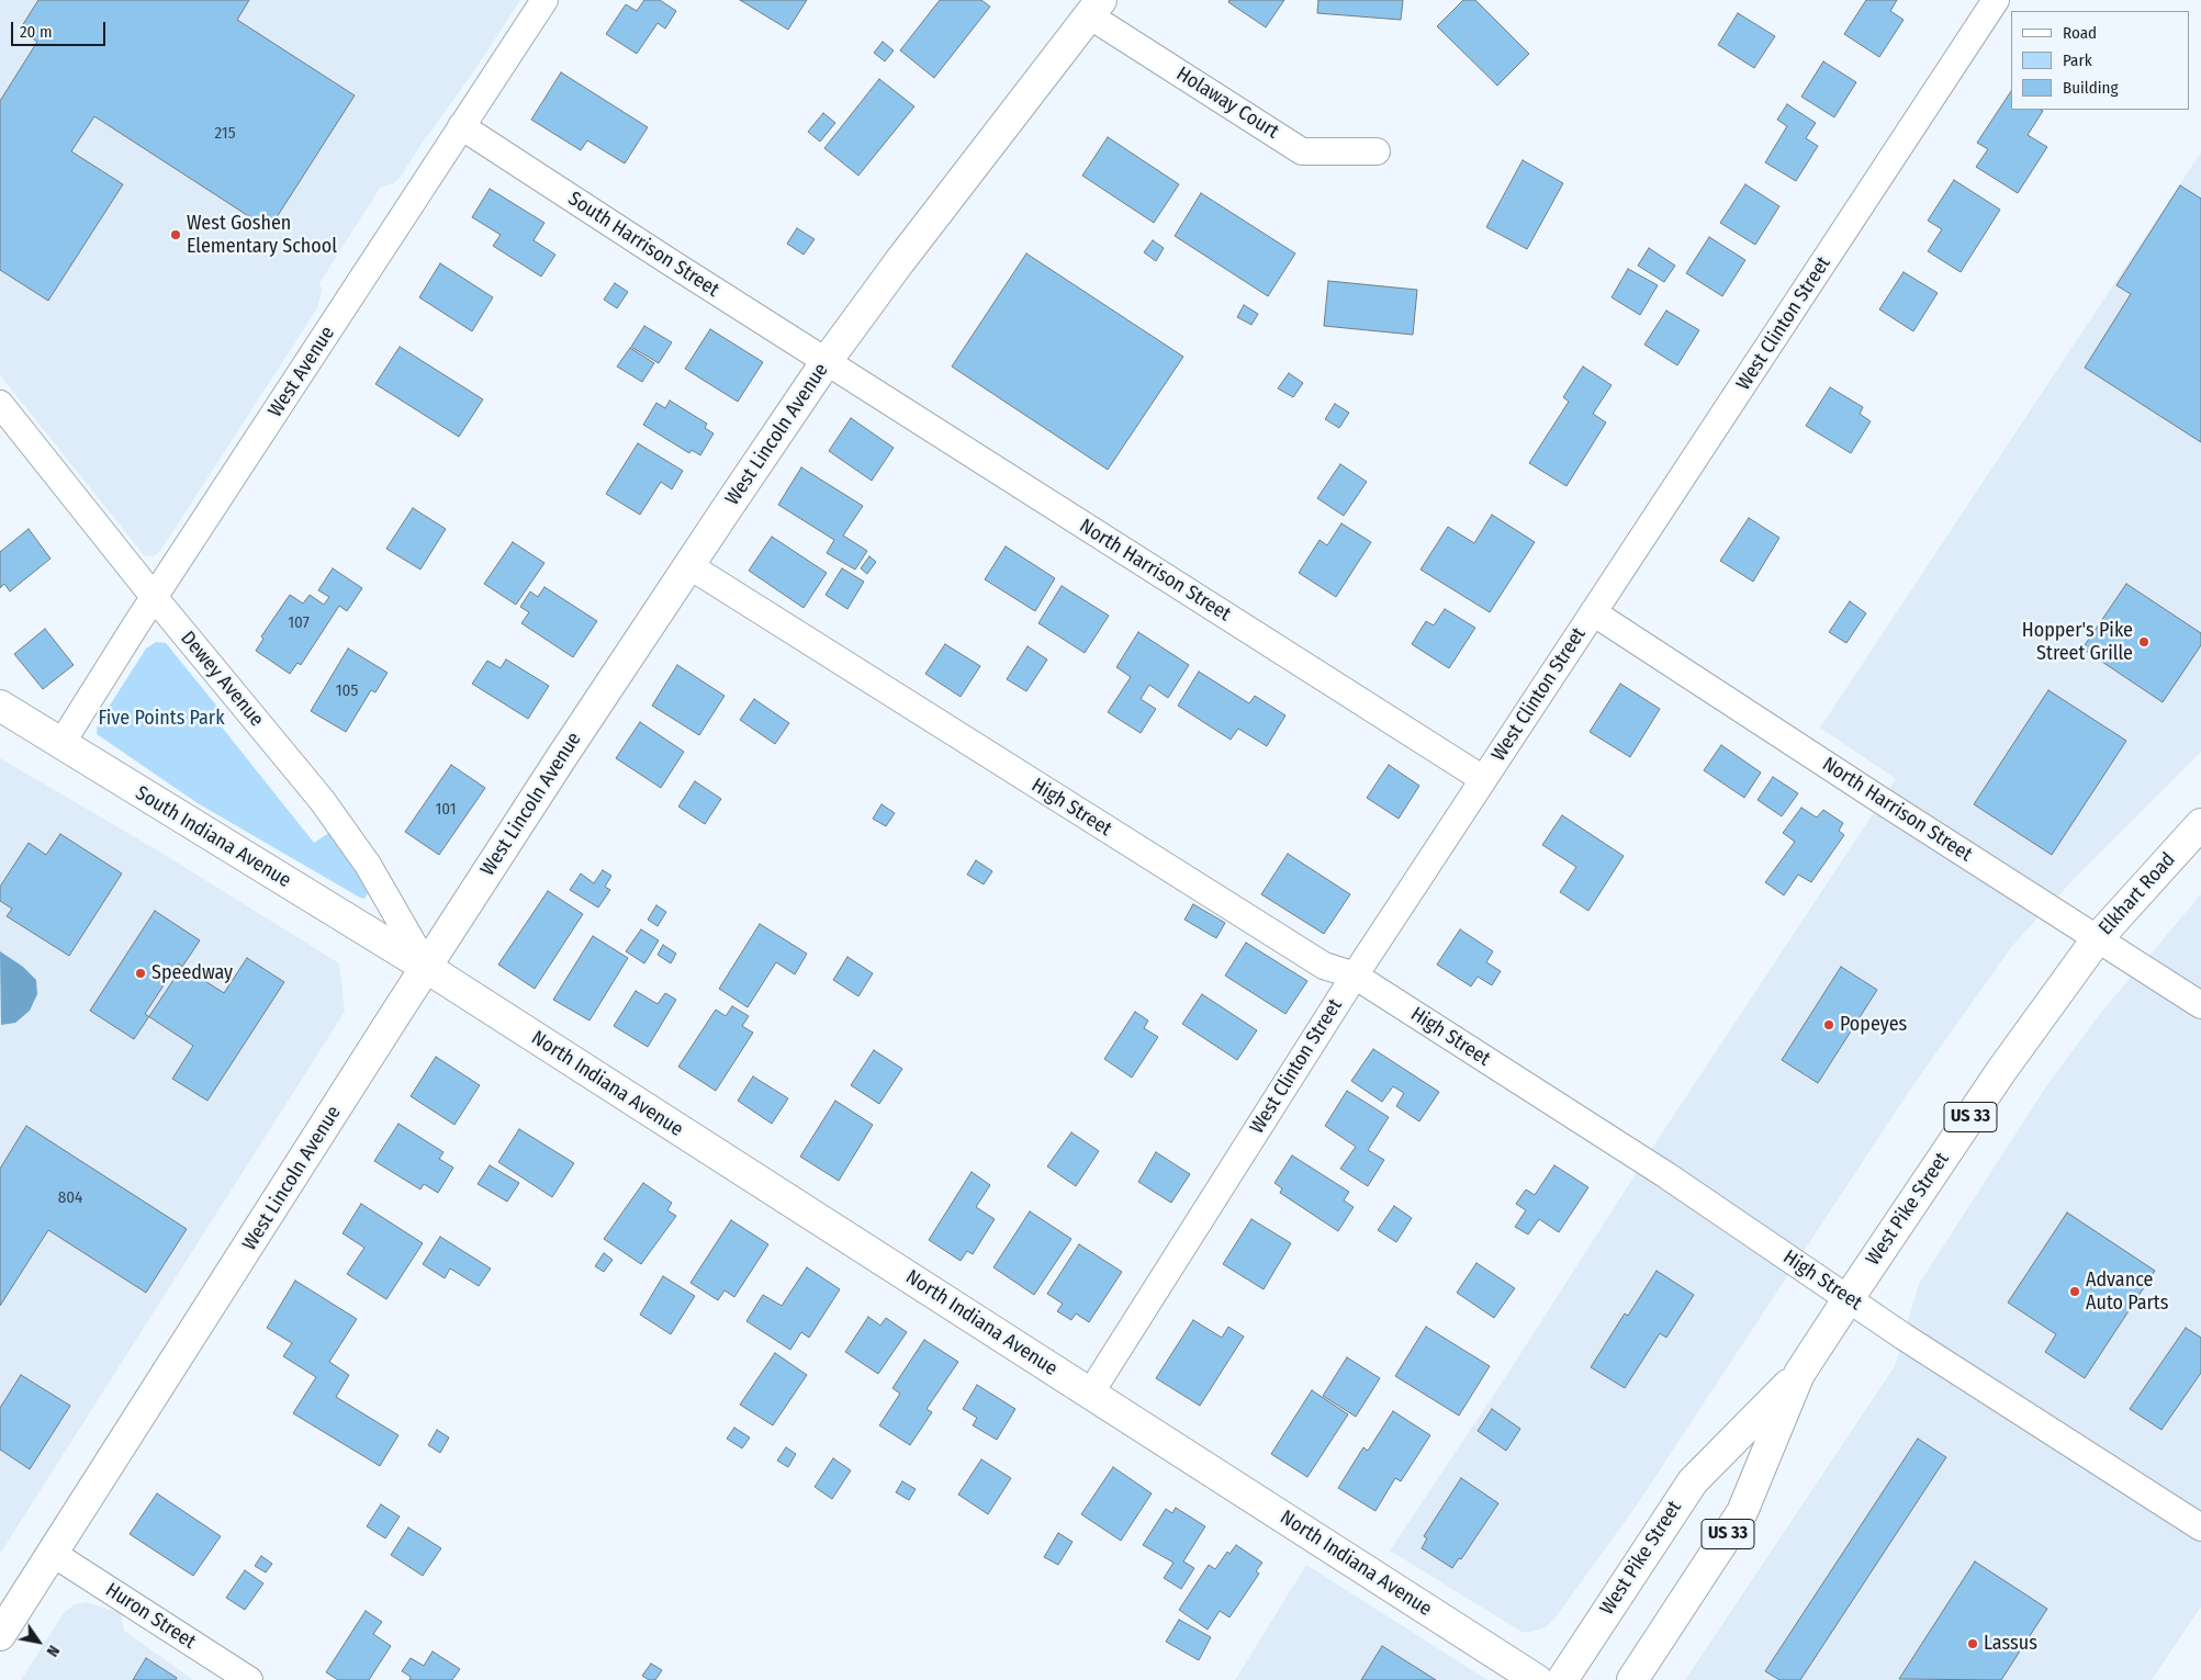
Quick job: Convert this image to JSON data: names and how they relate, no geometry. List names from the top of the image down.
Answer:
{
  "streets": {
    "main road": [
      "West Lincoln Avenue",
      "South Indiana Avenue",
      "Elkhart Road",
      "North Indiana Avenue",
      "US 33",
      "West Pike Street"
    ],
    "street": [
      "Holaway Court",
      "South Harrison Street",
      "West Clinton Street",
      "West Avenue",
      "North Harrison Street",
      "Dewey Avenue",
      "High Street",
      "Huron Street"
    ]
  },
  "crossings": [
    ["Holaway Court", "West Lincoln Avenue"],
    ["South Harrison Street", "West Avenue"],
    ["South Harrison Street", "West Lincoln Avenue"],
    ["South Harrison Street", "North Harrison Street"],
    ["West Clinton Street", "North Harrison Street"],
    ["West Clinton Street", "High Street"],
    ["West Clinton Street", "North Indiana Avenue"],
    ["West Avenue", "Dewey Avenue"],
    ["West Avenue", "South Indiana Avenue"],
    ["West Lincoln Avenue", "North Harrison Street"],
    ["West Lincoln Avenue", "Dewey Avenue"],
    ["West Lincoln Avenue", "High Street"],
    ["West Lincoln Avenue", "South Indiana Avenue"],
    ["West Lincoln Avenue", "North Indiana Avenue"],
    ["West Lincoln Avenue", "Huron Street"],
    ["North Harrison Street", "Elkhart Road"],
    ["North Harrison Street", "West Pike Street"],
    ["Dewey Avenue", "South Indiana Avenue"],
    ["Dewey Avenue", "North Indiana Avenue"],
    ["High Street", "West Pike Street"],
    ["South Indiana Avenue", "North Indiana Avenue"],
    ["Elkhart Road", "West Pike Street"]
  ],
  "parks": ["Five Points Park"],
  "places": [
    "West Goshen Elementary School",
    "Hopper's Pike Street Grille",
    "Speedway",
    "Popeyes",
    "Advance Auto Parts",
    "Lassus"
  ],
  "house_numbers": [
    "215",
    "107",
    "105",
    "101",
    "804"
  ],
  "legend": ["Road", "Park", "Building"],
  "scale_bar": "20 m",
  "north": "bottom right"
}
